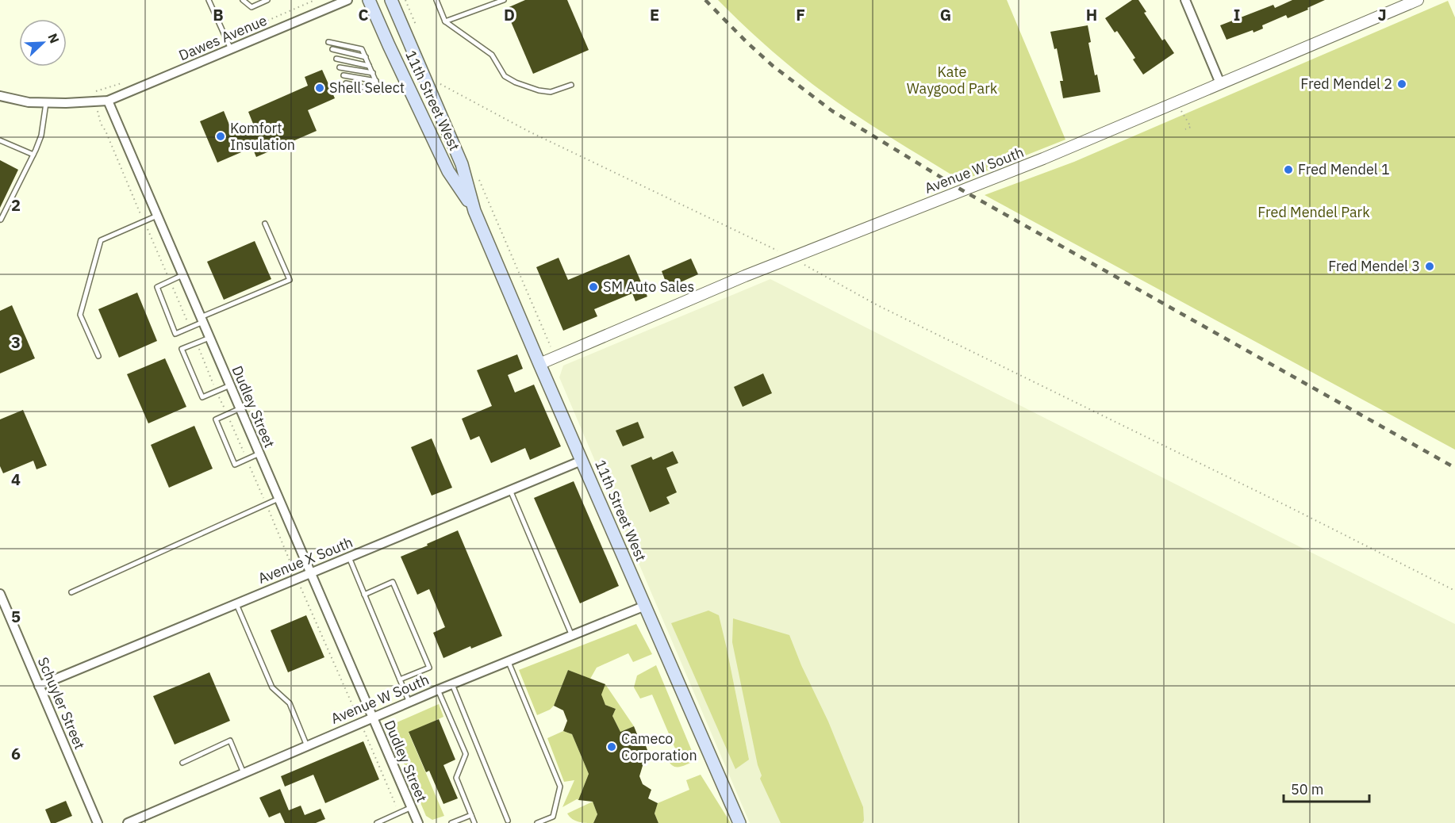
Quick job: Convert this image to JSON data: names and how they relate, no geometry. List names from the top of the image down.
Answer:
{
  "streets": {
    "main road": ["11th Street West"],
    "street": [
      "Dawes Avenue",
      "Avenue W South",
      "Dudley Street",
      "Avenue X South",
      "Schuyler Street"
    ]
  },
  "crossings": [
    ["Dawes Avenue", "Dudley Street"],
    ["11th Street West", "Avenue W South"],
    ["11th Street West", "Avenue X South"],
    ["Avenue W South", "Dudley Street"],
    ["Dudley Street", "Avenue X South"],
    ["Avenue X South", "Schuyler Street"]
  ],
  "parks": ["Kate Waygood Park", "Fred Mendel Park"],
  "places": [
    "Fred Mendel 2",
    "Shell Select",
    "Komfort Insulation",
    "Fred Mendel 1",
    "Fred Mendel 3",
    "SM Auto Sales",
    "Cameco Corporation"
  ],
  "scale_bar": "50 m",
  "north": "top right",
  "grid": {
    "columns": [
      "B",
      "C",
      "D",
      "E",
      "F",
      "G",
      "H",
      "I",
      "J"
    ],
    "rows": [
      "2",
      "3",
      "4",
      "5",
      "6"
    ]
  }
}
